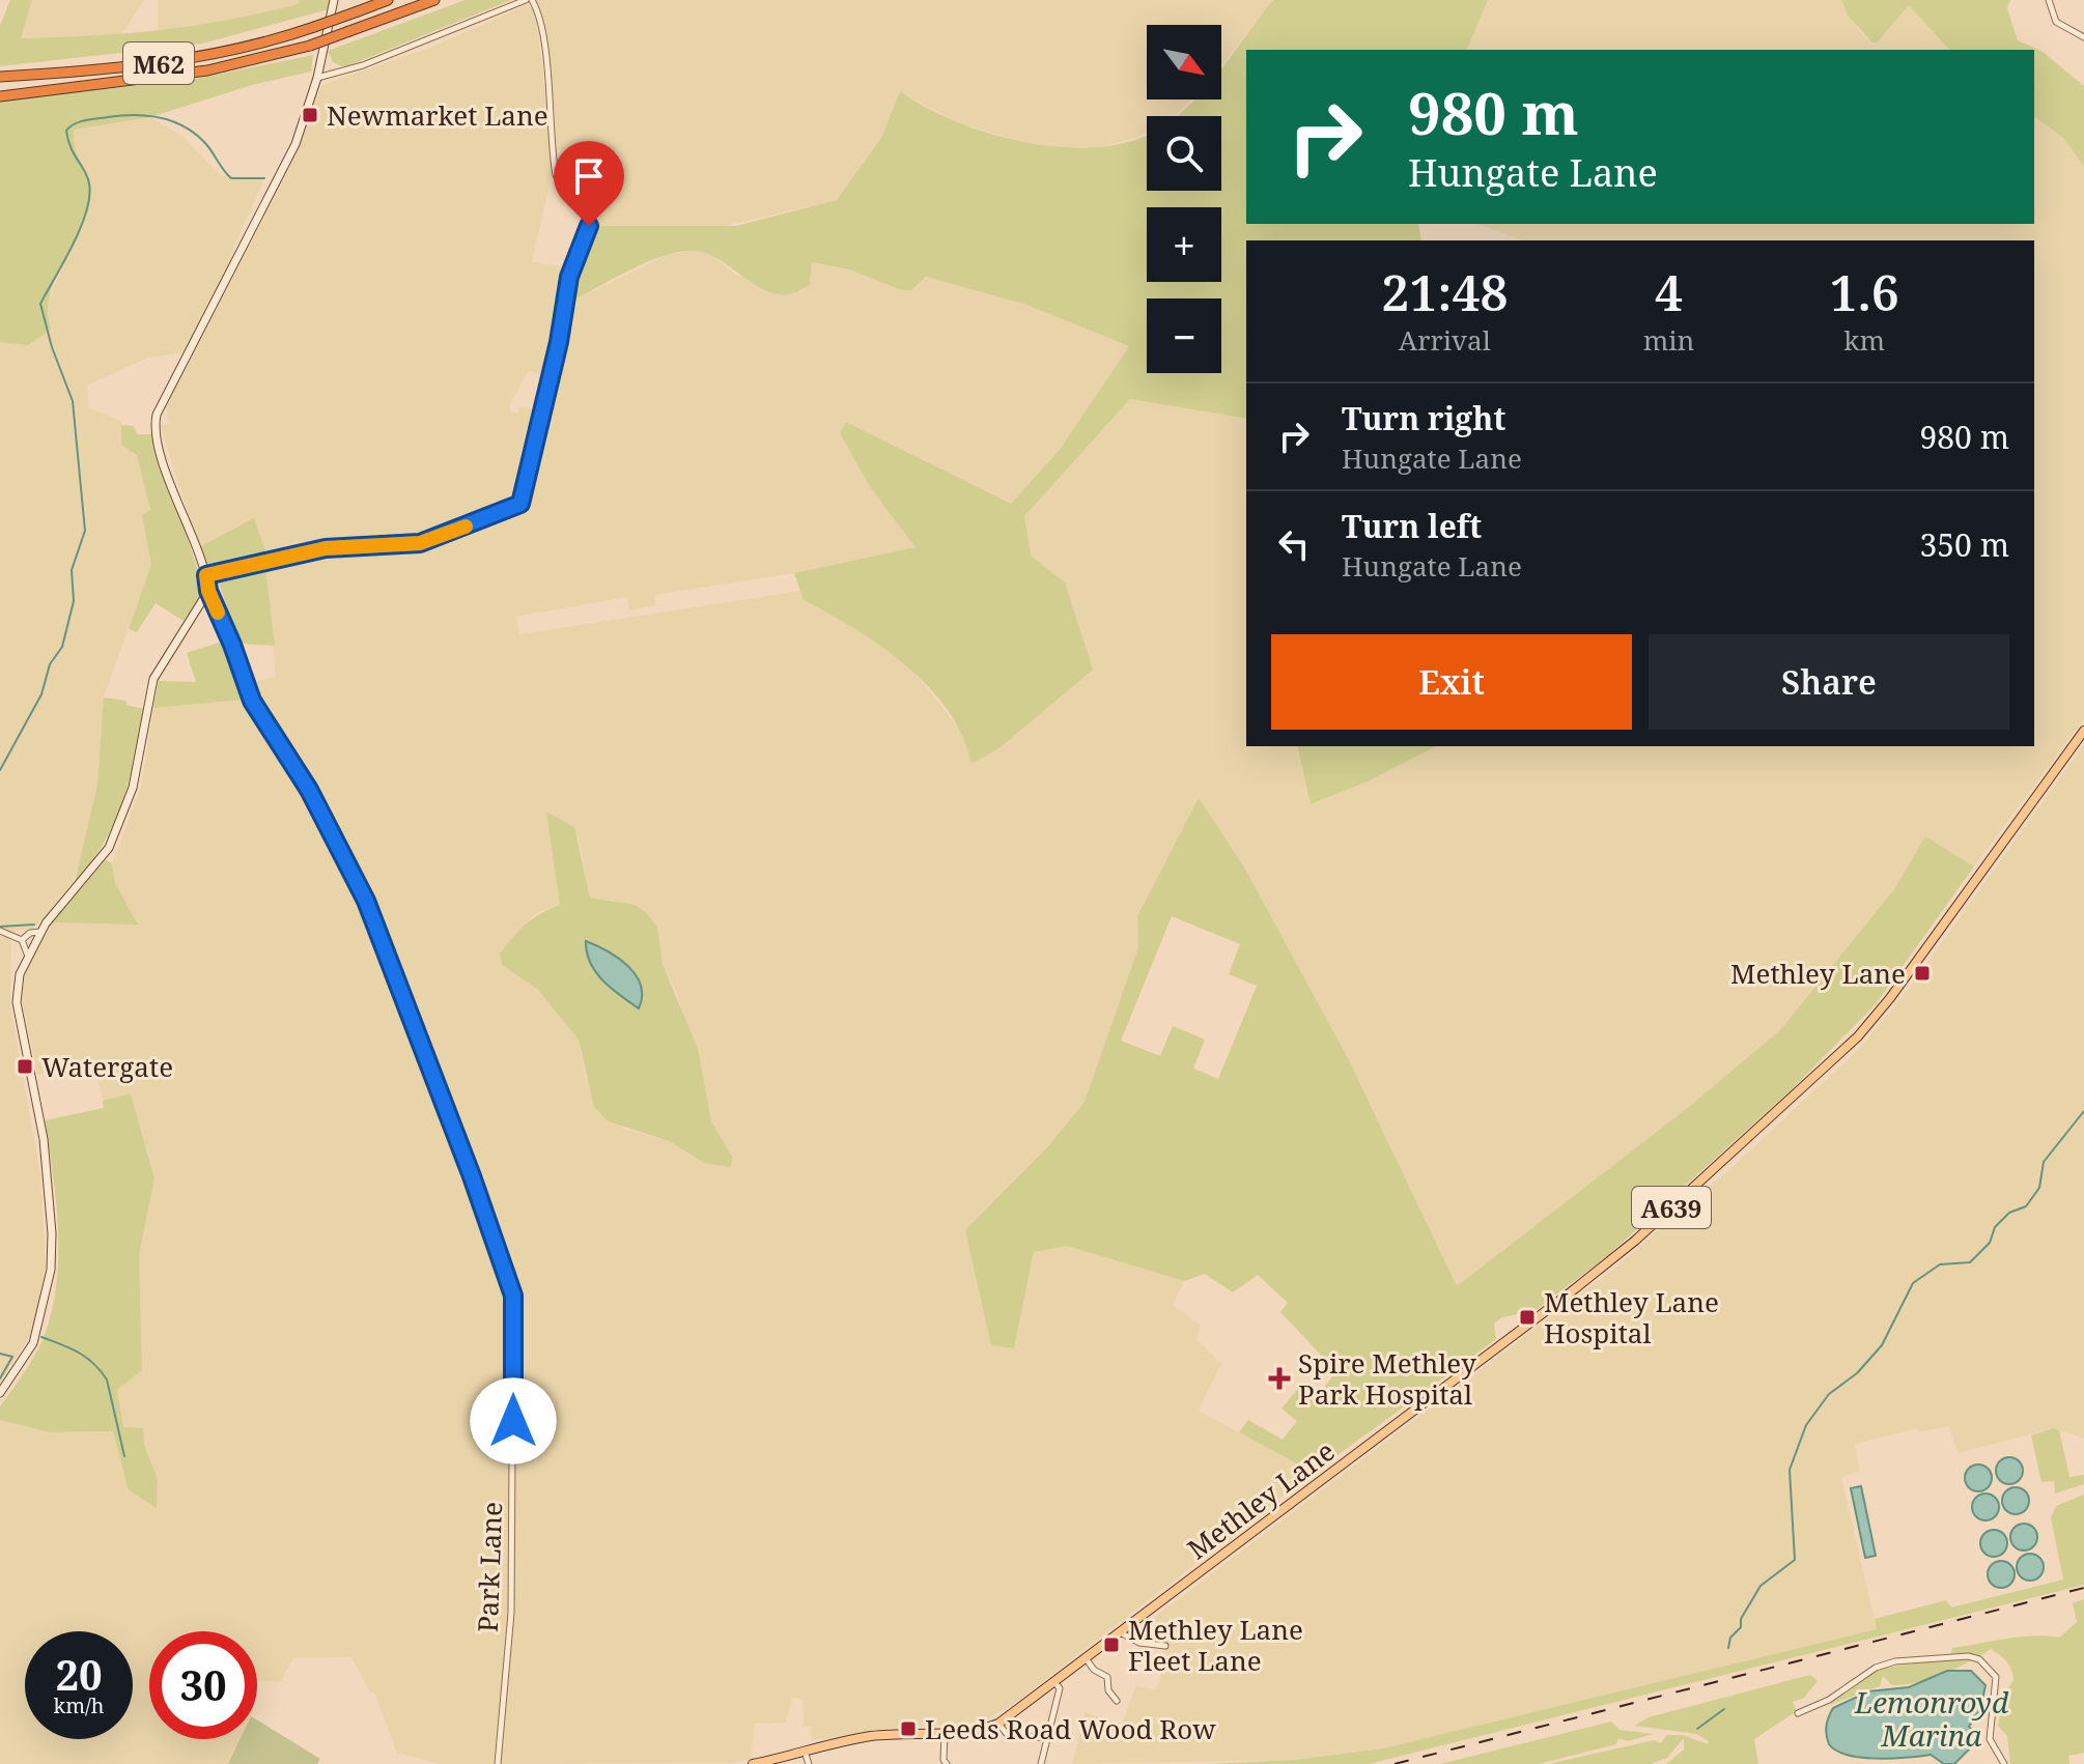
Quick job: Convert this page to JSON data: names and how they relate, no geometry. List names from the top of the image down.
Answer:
{
  "streets": {
    "highway": ["M62"],
    "main road": ["A639", "Methley Lane"],
    "street": ["Park Lane"]
  },
  "crossings": [
    ["A639", "Methley Lane"]
  ],
  "water": ["Lemonroyd Marina"],
  "places": {
    "transit": [
      "Newmarket Lane",
      "Methley Lane",
      "Watergate",
      "Methley Lane Hospital",
      "Methley Lane Fleet Lane",
      "Leeds Road Wood Row"
    ],
    "health": ["Spire Methley Park Hospital"]
  },
  "north": "bottom right",
  "page": {
    "map_buttons": ["+", "−"],
    "turn": ["980 m", "Hungate Lane"],
    "eta": [
      "21:48",
      "Arrival",
      "4",
      "min",
      "1.6",
      "km"
    ],
    "list": [
      {
        "name": "Turn right",
        "note": "Hungate Lane",
        "value": "980 m"
      },
      {
        "name": "Turn left",
        "note": "Hungate Lane",
        "value": "350 m"
      }
    ],
    "buttons": ["Exit", "Share"],
    "speed": "20 km/h",
    "limit": "30"
  }
}
